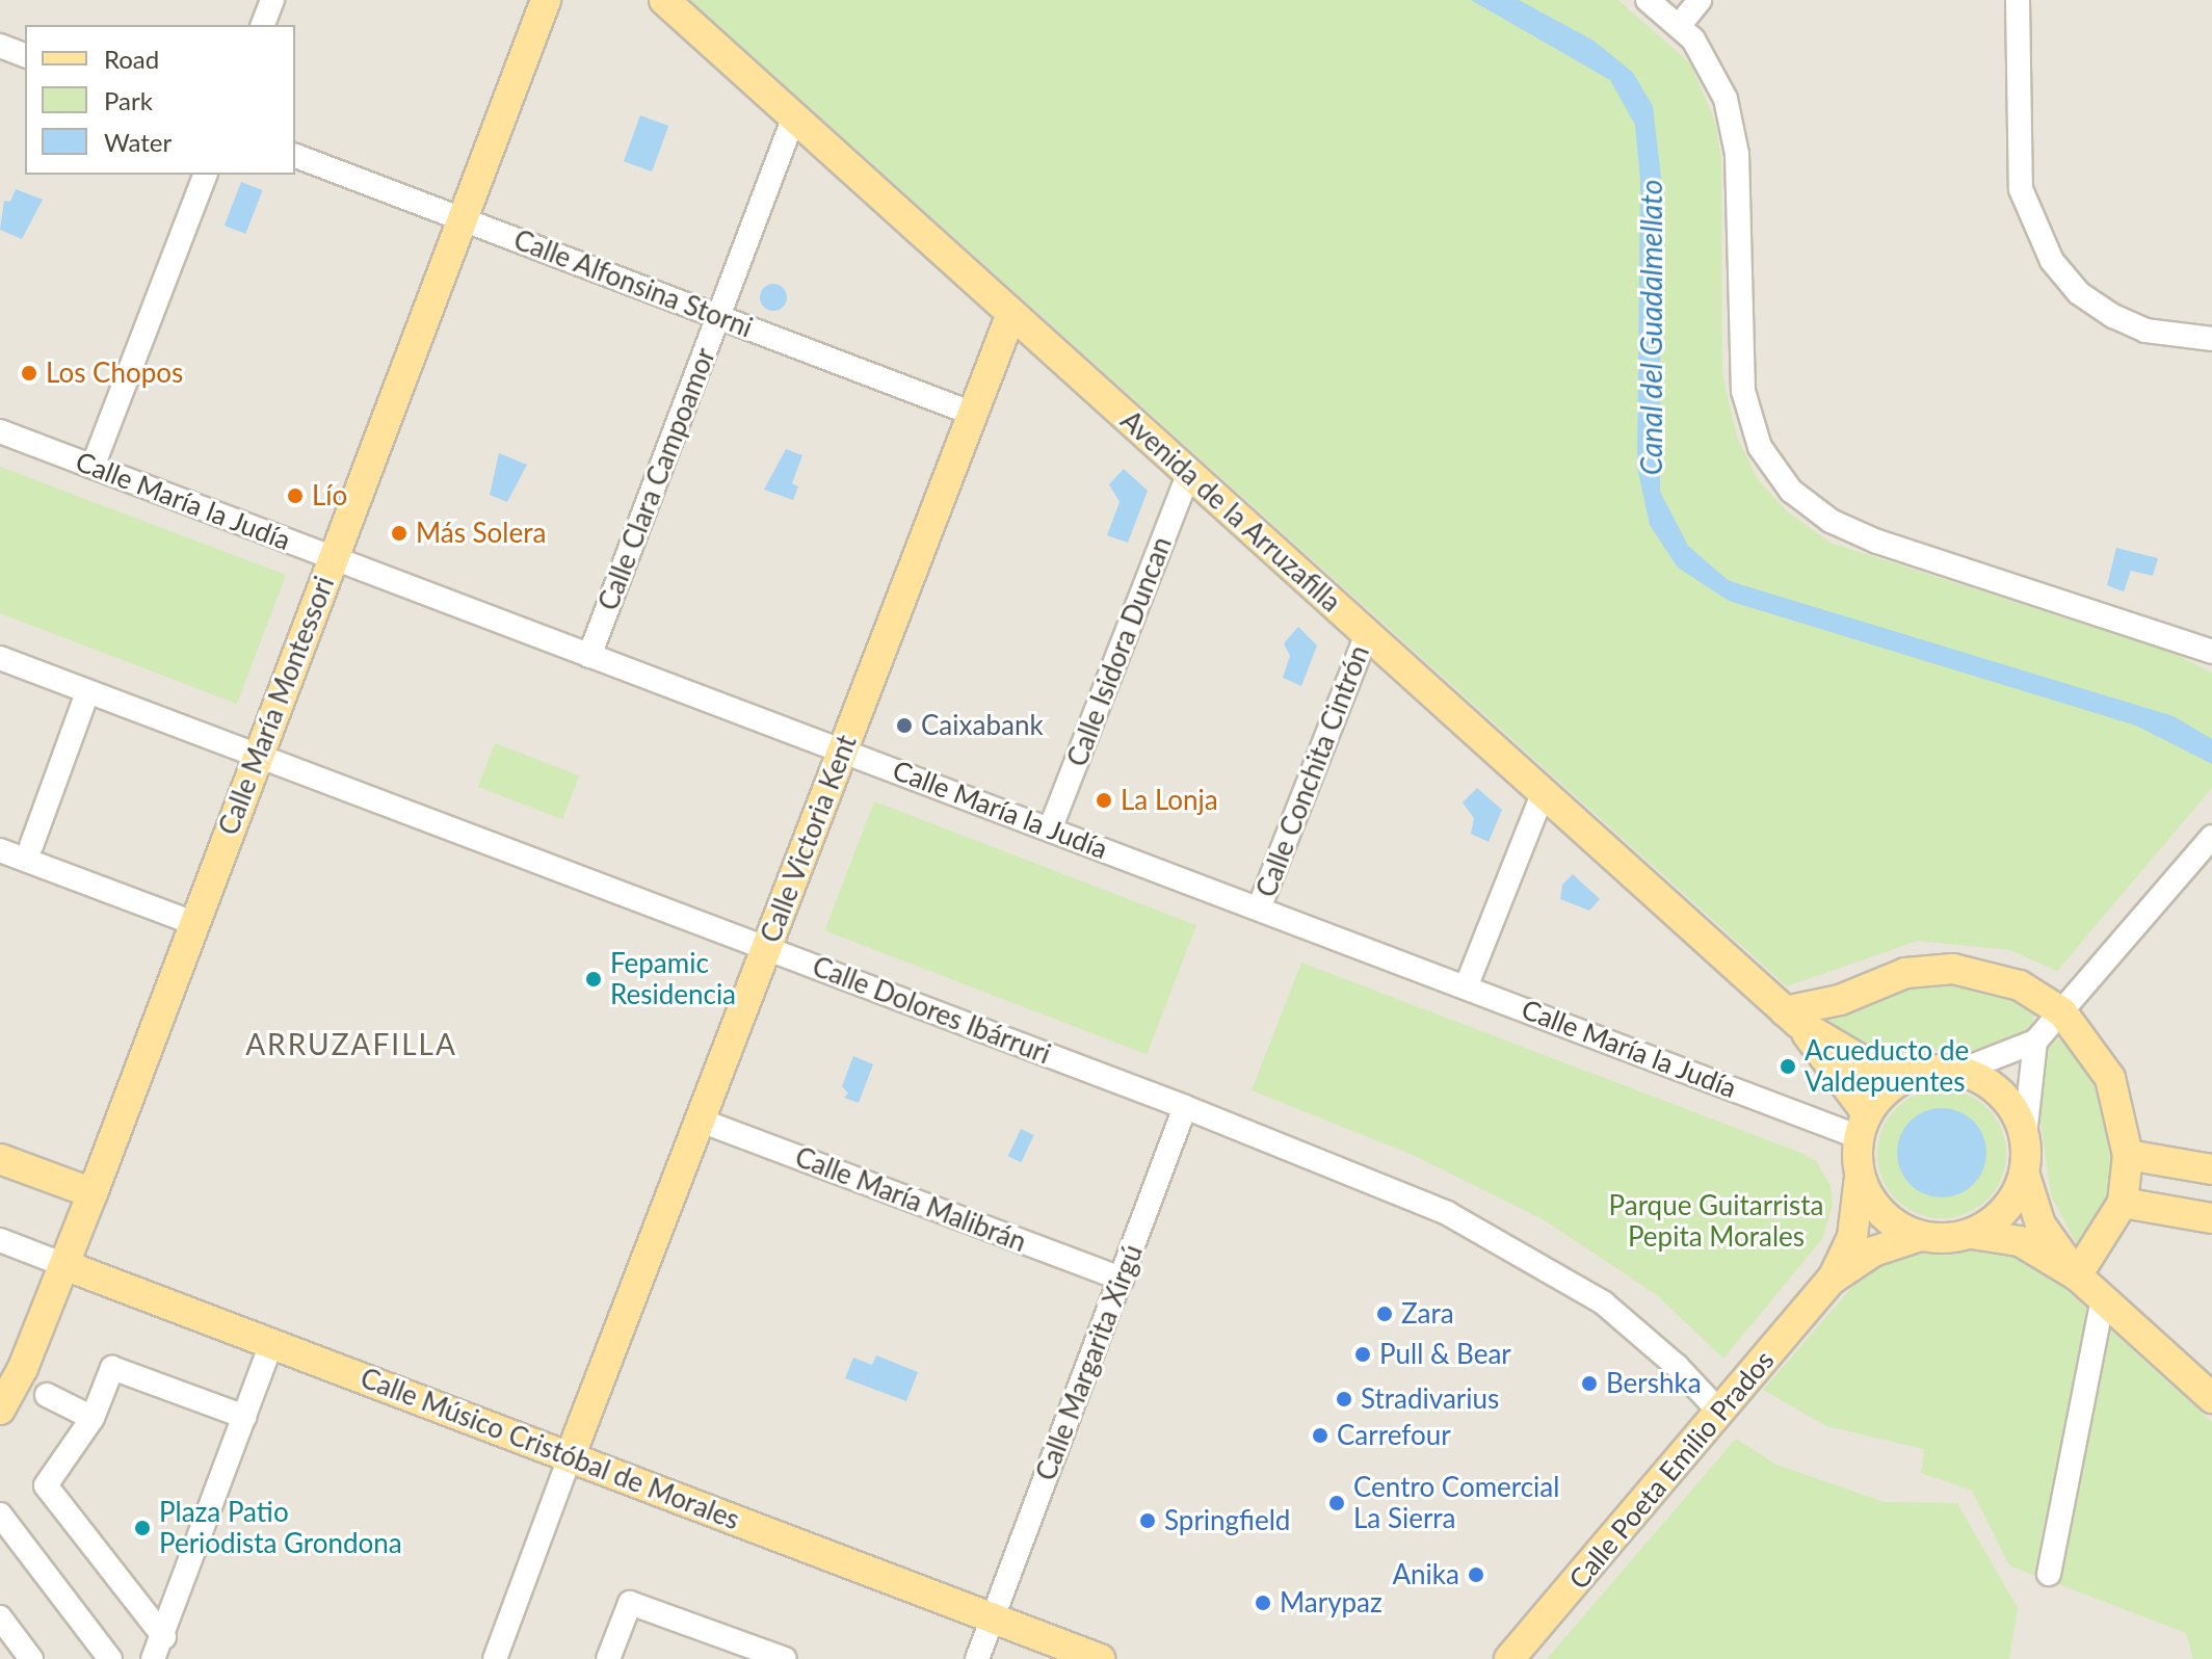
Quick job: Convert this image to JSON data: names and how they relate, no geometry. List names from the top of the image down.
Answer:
{
  "streets": {
    "main road": [
      "Avenida de la Arruzafilla",
      "Calle María Montessori",
      "Calle Victoria Kent",
      "Calle Músico Cristóbal de Morales",
      "Calle Poeta Emilio Prados"
    ],
    "street": [
      "Calle Alfonsina Storni",
      "Calle Clara Campoamor",
      "Calle María la Judía",
      "Calle Isidora Duncan",
      "Calle Conchita Cintrón",
      "Calle Dolores Ibárruri",
      "Calle María Malibrán",
      "Calle Margarita Xirgú"
    ]
  },
  "crossings": [
    ["Calle Alfonsina Storni", "Calle Clara Campoamor"],
    ["Calle Alfonsina Storni", "Calle María Montessori"],
    ["Calle Alfonsina Storni", "Calle Victoria Kent"],
    ["Calle Clara Campoamor", "Calle María la Judía"],
    ["Calle Clara Campoamor", "Avenida de la Arruzafilla"],
    ["Calle María la Judía", "Avenida de la Arruzafilla"],
    ["Calle María la Judía", "Calle Isidora Duncan"],
    ["Calle María la Judía", "Calle María Montessori"],
    ["Calle María la Judía", "Calle Conchita Cintrón"],
    ["Calle María la Judía", "Calle Victoria Kent"],
    ["Calle María la Judía", "Calle Poeta Emilio Prados"],
    ["Avenida de la Arruzafilla", "Calle Isidora Duncan"],
    ["Avenida de la Arruzafilla", "Calle Conchita Cintrón"],
    ["Avenida de la Arruzafilla", "Calle Victoria Kent"],
    ["Avenida de la Arruzafilla", "Calle Poeta Emilio Prados"],
    ["Calle María Montessori", "Calle Dolores Ibárruri"],
    ["Calle María Montessori", "Calle Músico Cristóbal de Morales"],
    ["Calle Victoria Kent", "Calle Dolores Ibárruri"],
    ["Calle Victoria Kent", "Calle María Malibrán"],
    ["Calle Victoria Kent", "Calle Músico Cristóbal de Morales"],
    ["Calle Dolores Ibárruri", "Calle Margarita Xirgú"],
    ["Calle Dolores Ibárruri", "Calle Poeta Emilio Prados"],
    ["Calle María Malibrán", "Calle Margarita Xirgú"],
    ["Calle Margarita Xirgú", "Calle Músico Cristóbal de Morales"]
  ],
  "districts": ["ARRUZAFILLA"],
  "water": ["Canal del Guadalmellato"],
  "parks": ["Parque Guitarrista Pepita Morales"],
  "places": [
    "Los Chopos",
    "Lío",
    "Más Solera",
    "Caixabank",
    "La Lonja",
    "Fepamic Residencia",
    "Acueducto de Valdepuentes",
    "Zara",
    "Pull & Bear",
    "Bershka",
    "Stradivarius",
    "Carrefour",
    "Centro Comercial La Sierra",
    "Springfield",
    "Plaza Patio Periodista Grondona",
    "Anika",
    "Marypaz"
  ],
  "legend": ["Road", "Park", "Water"]
}
